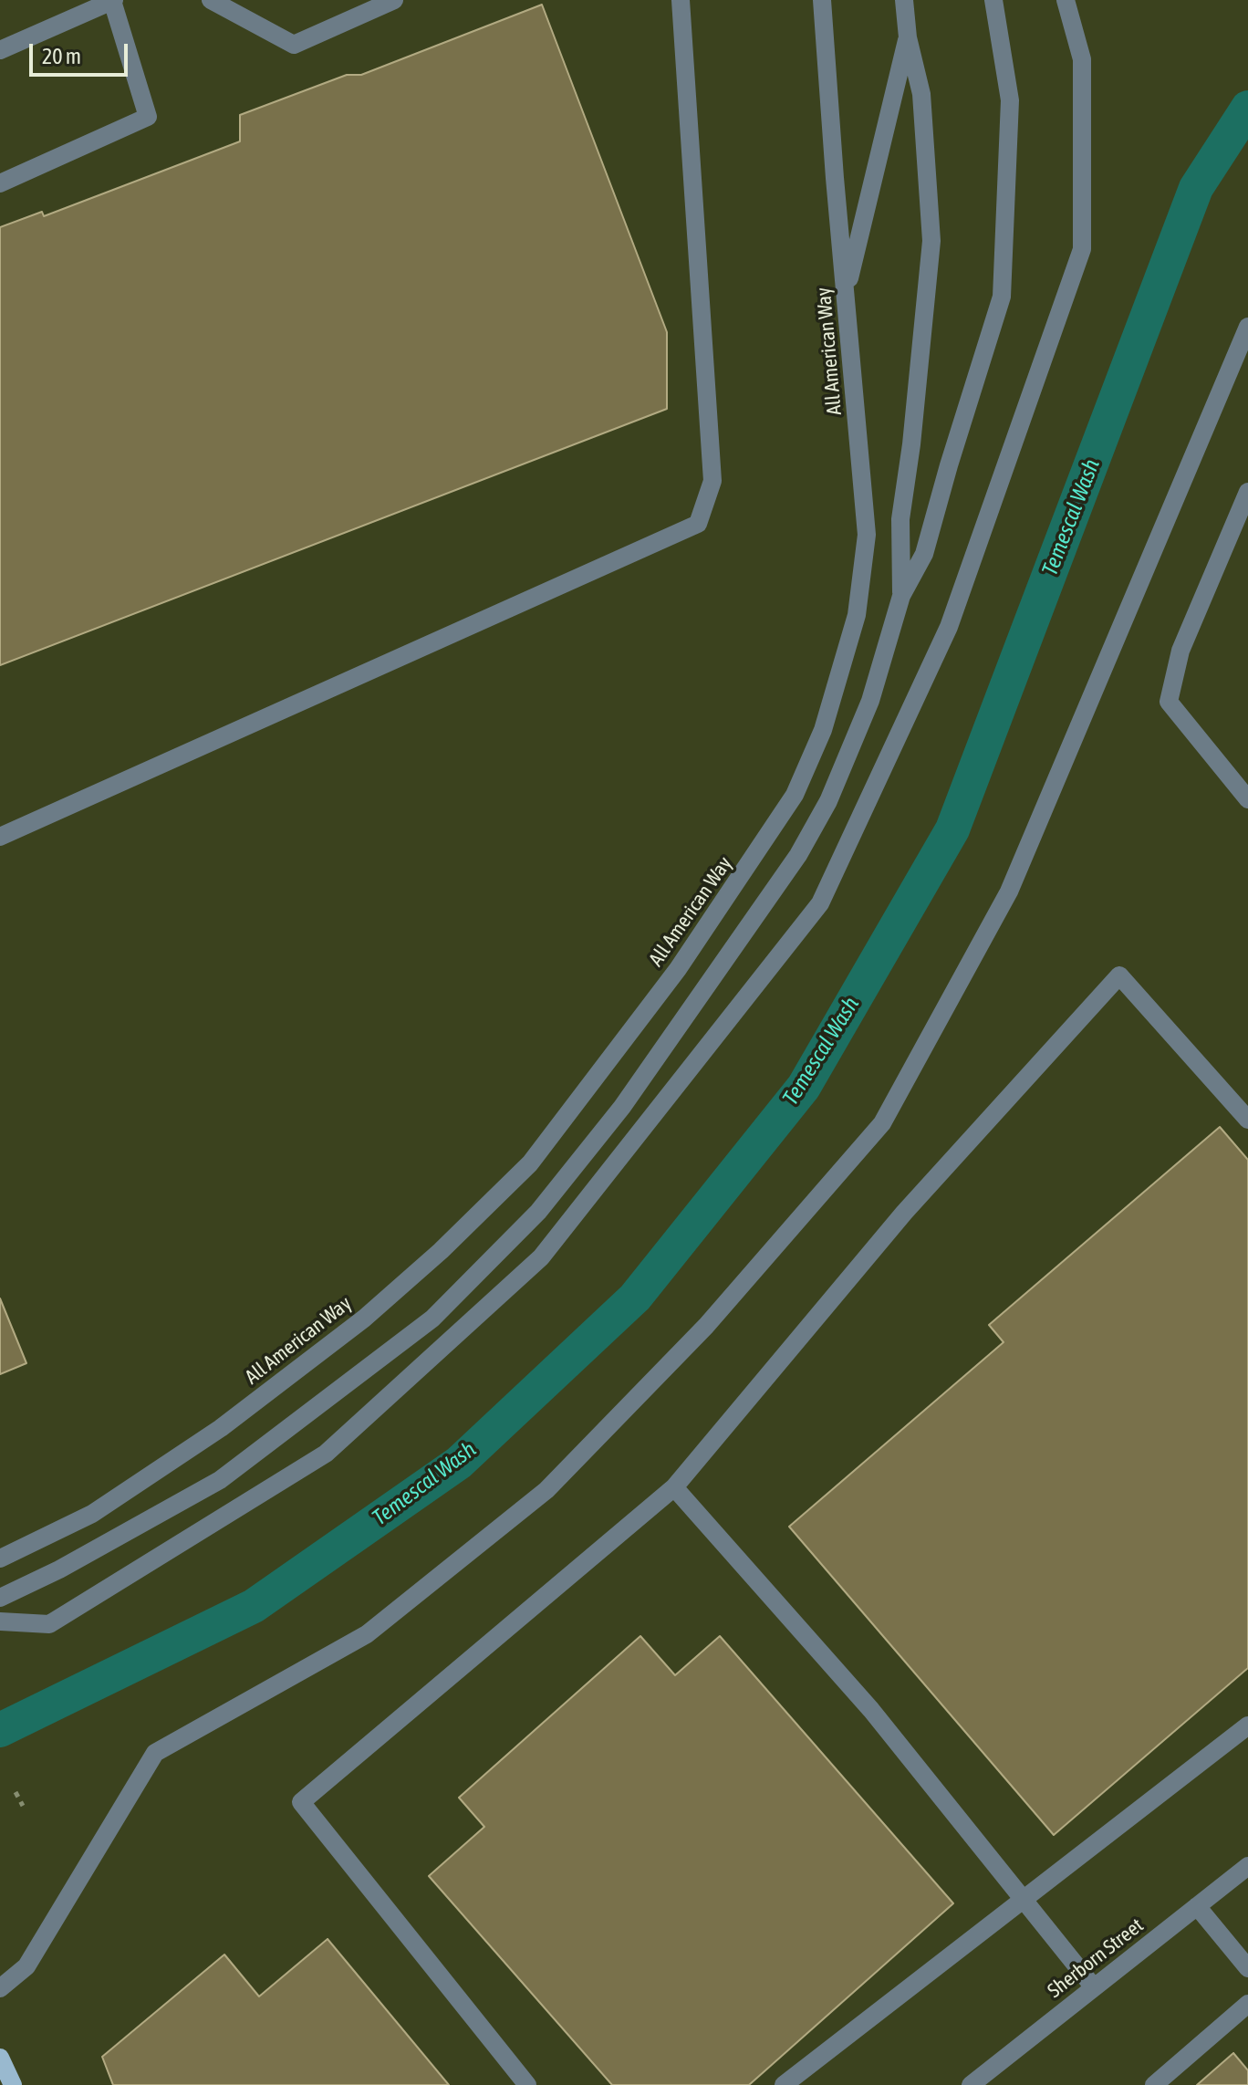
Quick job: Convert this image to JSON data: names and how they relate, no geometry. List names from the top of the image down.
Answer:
{
  "streets": {
    "street": ["All American Way", "Sherborn Street"]
  },
  "water": ["Temescal Wash"],
  "scale_bar": "20 m"
}
